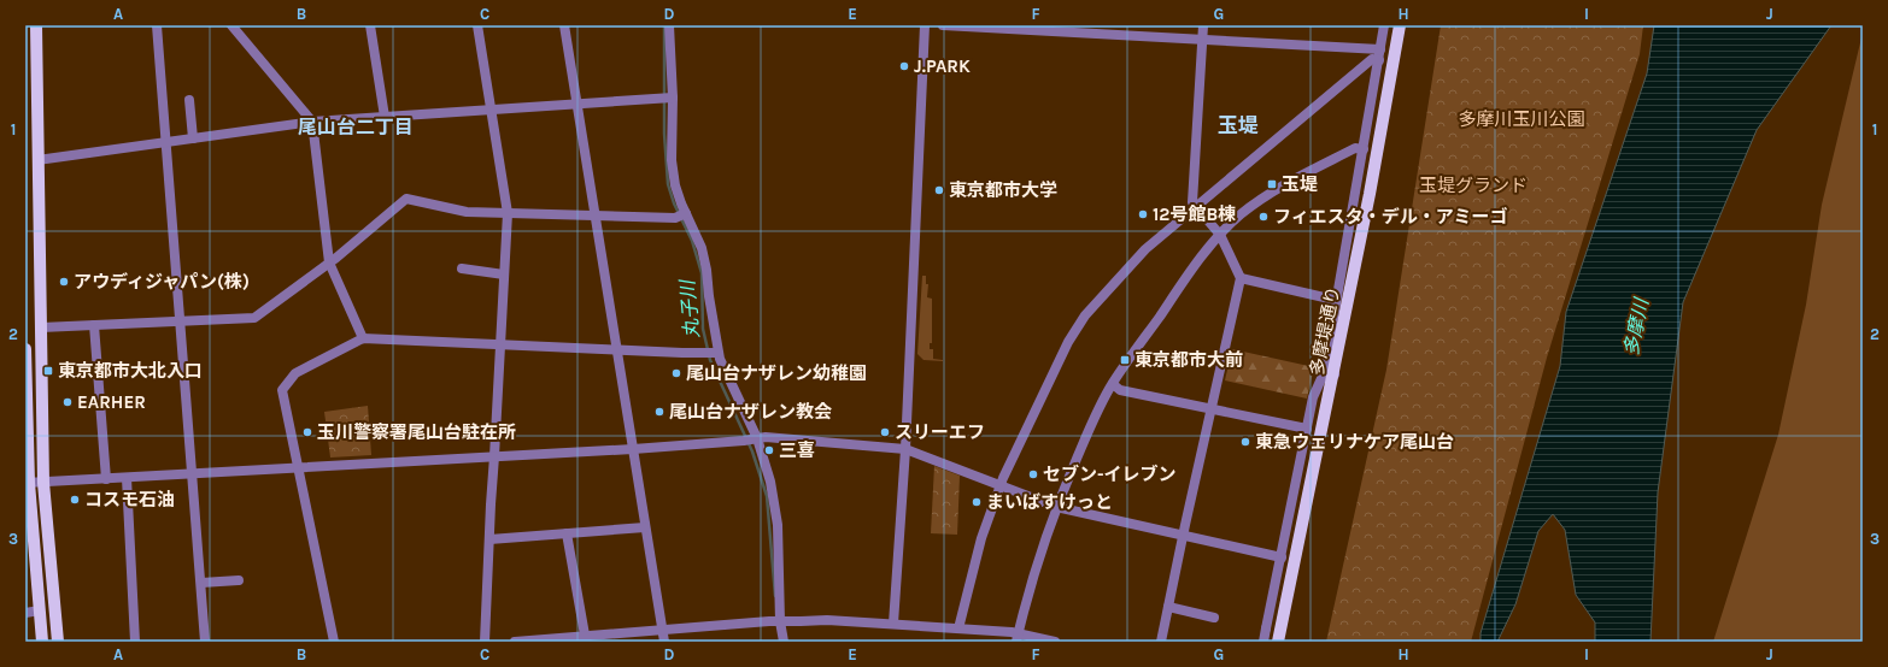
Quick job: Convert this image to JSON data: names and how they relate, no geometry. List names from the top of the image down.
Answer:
{
  "streets": {
    "main road": ["多摩堤通り"]
  },
  "districts": ["玉堤", "尾山台二丁目"],
  "water": ["丸子川", "多摩川"],
  "parks": ["多摩川玉川公園", "玉堤グランド"],
  "places": {
    "other": [
      "J.PARK",
      "東京都市大学",
      "12号館B棟",
      "フィエスタ・デル・アミーゴ",
      "アウディジャパン(株)",
      "尾山台ナザレン幼稚園",
      "EARHER",
      "尾山台ナザレン教会",
      "玉川警察署尾山台駐在所",
      "スリーエフ",
      "東急ウェリナケア尾山台",
      "三喜",
      "セブン-イレブン",
      "コスモ石油",
      "まいばすけっと"
    ],
    "transit": ["玉堤", "東京都市大前", "東京都市大北入口"]
  },
  "grid": {
    "columns": [
      "A",
      "B",
      "C",
      "D",
      "E",
      "F",
      "G",
      "H",
      "I",
      "J"
    ],
    "rows": ["1", "2", "3"]
  }
}
